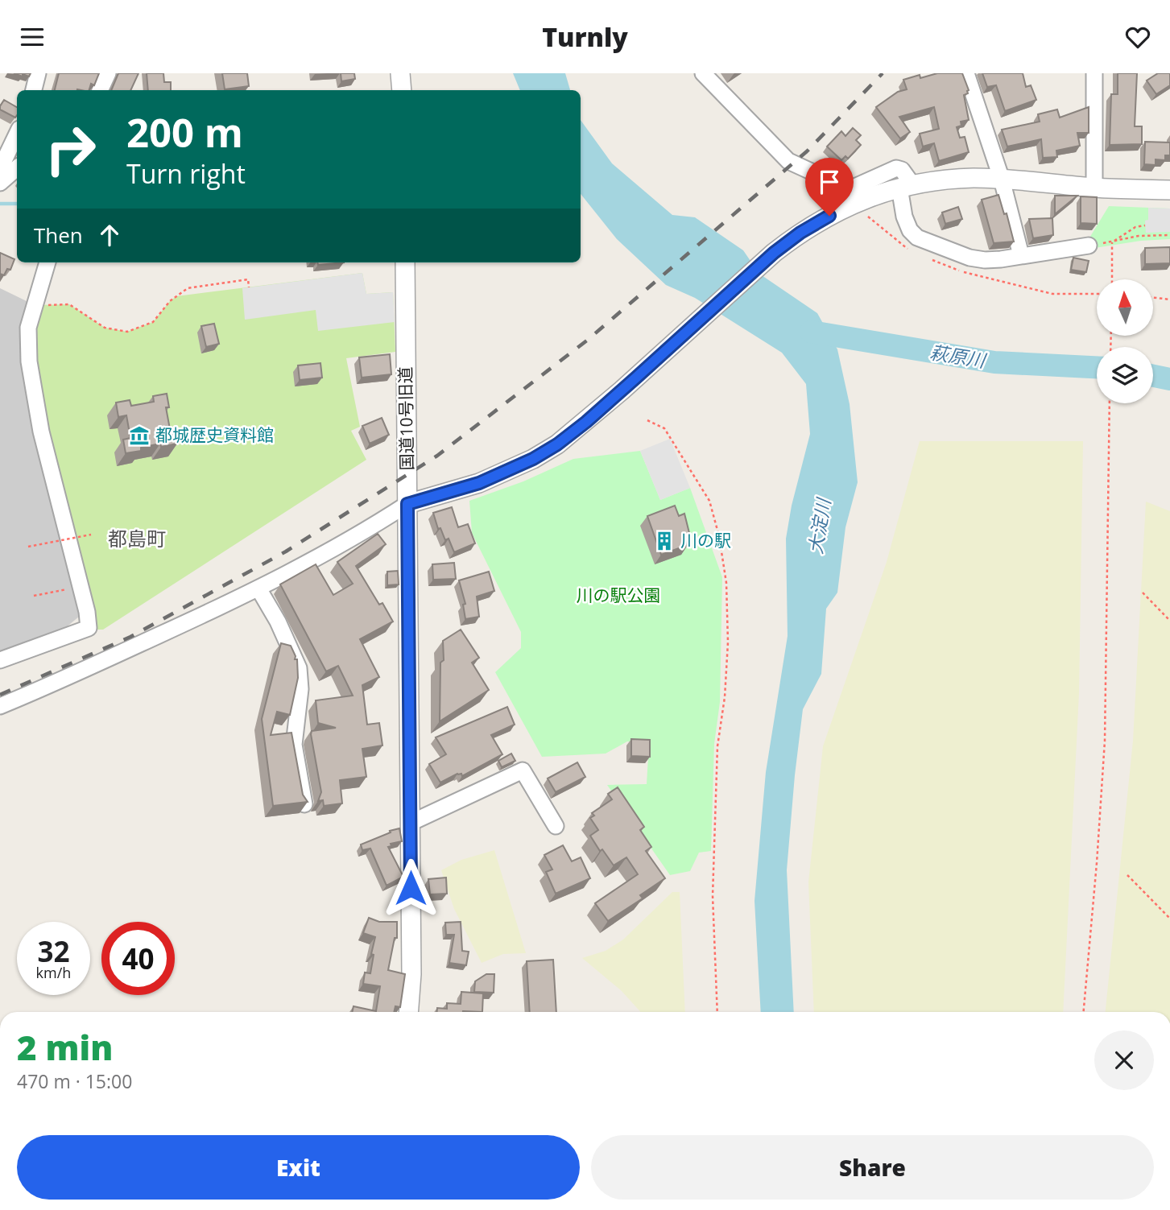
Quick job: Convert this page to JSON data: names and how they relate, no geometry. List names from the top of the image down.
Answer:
{
  "streets": {
    "street": ["国道10号旧道"]
  },
  "districts": ["都島町"],
  "water": ["萩原川", "大淀川"],
  "parks": ["川の駅公園"],
  "places": {
    "museum": ["都城歴史資料館"],
    "building": ["川の駅"]
  },
  "north": "top",
  "page": {
    "header": "Turnly",
    "turn": ["200 m", "Turn right"],
    "then": "Then",
    "speed": "32 km/h",
    "limit": "40",
    "heading": ["2 min", "470 m · 15:00"],
    "buttons": ["Exit", "Share"]
  }
}
